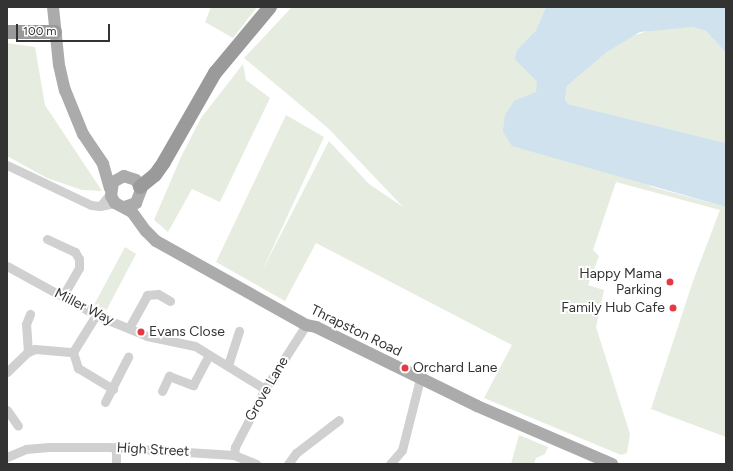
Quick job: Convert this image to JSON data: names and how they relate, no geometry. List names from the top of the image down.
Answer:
{
  "streets": {
    "main road": ["Thrapston Road"],
    "street": ["Miller Way", "Grove Lane", "High Street"]
  },
  "crossings": [
    ["Miller Way", "Grove Lane"],
    ["Thrapston Road", "Grove Lane"],
    ["Grove Lane", "High Street"]
  ],
  "places": [
    "Happy Mama Parking",
    "Family Hub Cafe",
    "Evans Close",
    "Orchard Lane"
  ],
  "scale_bar": "100 m"
}
